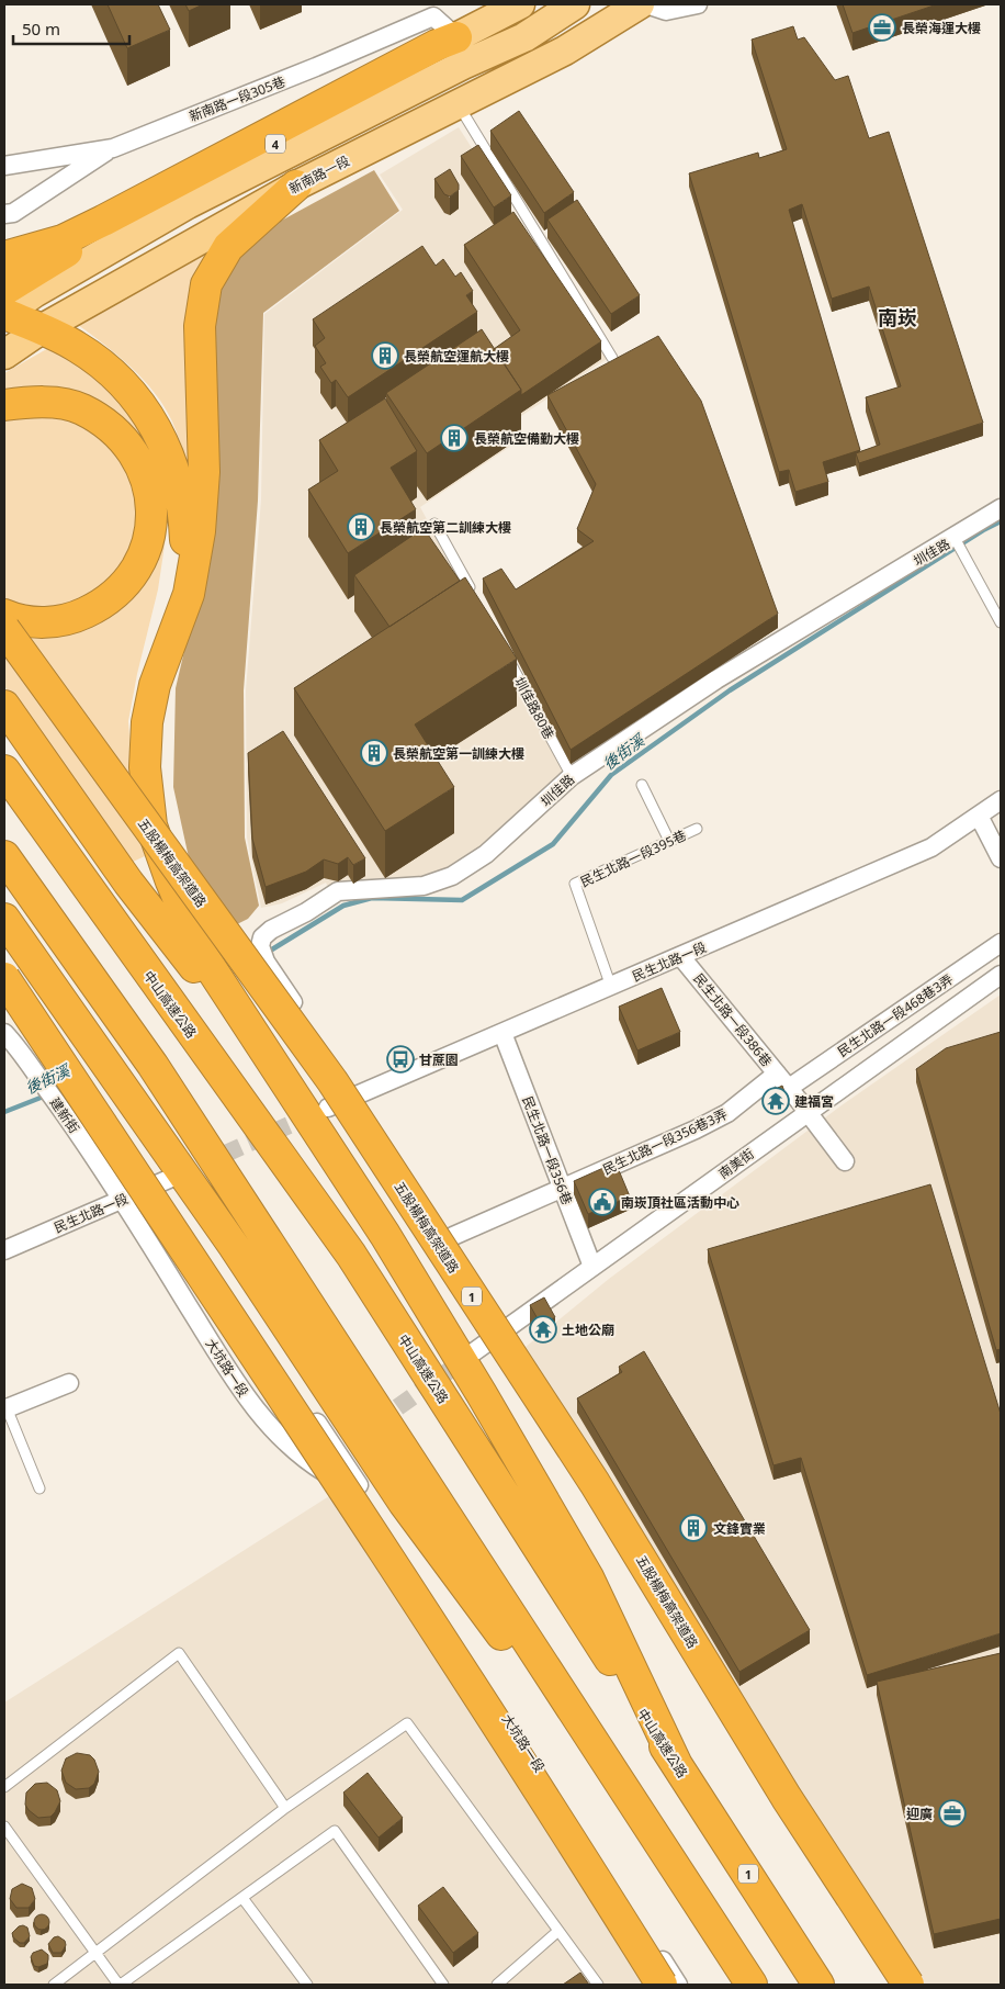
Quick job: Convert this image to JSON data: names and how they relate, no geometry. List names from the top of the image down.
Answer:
{
  "streets": {
    "highway": ["五股楊梅高架道路", "中山高速公路", "1"],
    "main road": ["4", "新南路一段"],
    "street": [
      "新南路一段305巷",
      "圳佳路",
      "民生北路一段",
      "民生北路一段468巷3弄",
      "民生北路一段386巷",
      "建新街",
      "民生北路一段356巷3弄",
      "民生北路一段356巷",
      "南美街",
      "大坑路一段"
    ],
    "lane": ["圳佳路80巷", "民生北路一段395巷"]
  },
  "crossings": [
    ["圳佳路", "圳佳路80巷"],
    ["圳佳路", "民生北路一段"],
    ["民生北路一段395巷", "民生北路一段"],
    ["民生北路一段", "民生北路一段386巷"],
    ["民生北路一段", "建新街"],
    ["民生北路一段", "民生北路一段356巷"],
    ["民生北路一段", "大坑路一段"],
    ["民生北路一段468巷3弄", "民生北路一段386巷"],
    ["民生北路一段468巷3弄", "民生北路一段356巷3弄"],
    ["民生北路一段386巷", "民生北路一段356巷3弄"],
    ["民生北路一段386巷", "南美街"],
    ["建新街", "大坑路一段"],
    ["民生北路一段356巷3弄", "民生北路一段356巷"],
    ["民生北路一段356巷", "南美街"]
  ],
  "districts": ["南崁"],
  "water": ["後街溪"],
  "places": {
    "office": ["長榮海運大樓", "迎廣"],
    "building": [
      "長榮航空運航大樓",
      "長榮航空備勤大樓",
      "長榮航空第二訓練大樓",
      "長榮航空第一訓練大樓",
      "文鋒實業"
    ],
    "bus stop": ["甘蔗園"],
    "temple": ["建福宮", "土地公廟"],
    "public building": ["南崁頂社區活動中心"]
  },
  "scale_bar": "50 m"
}
